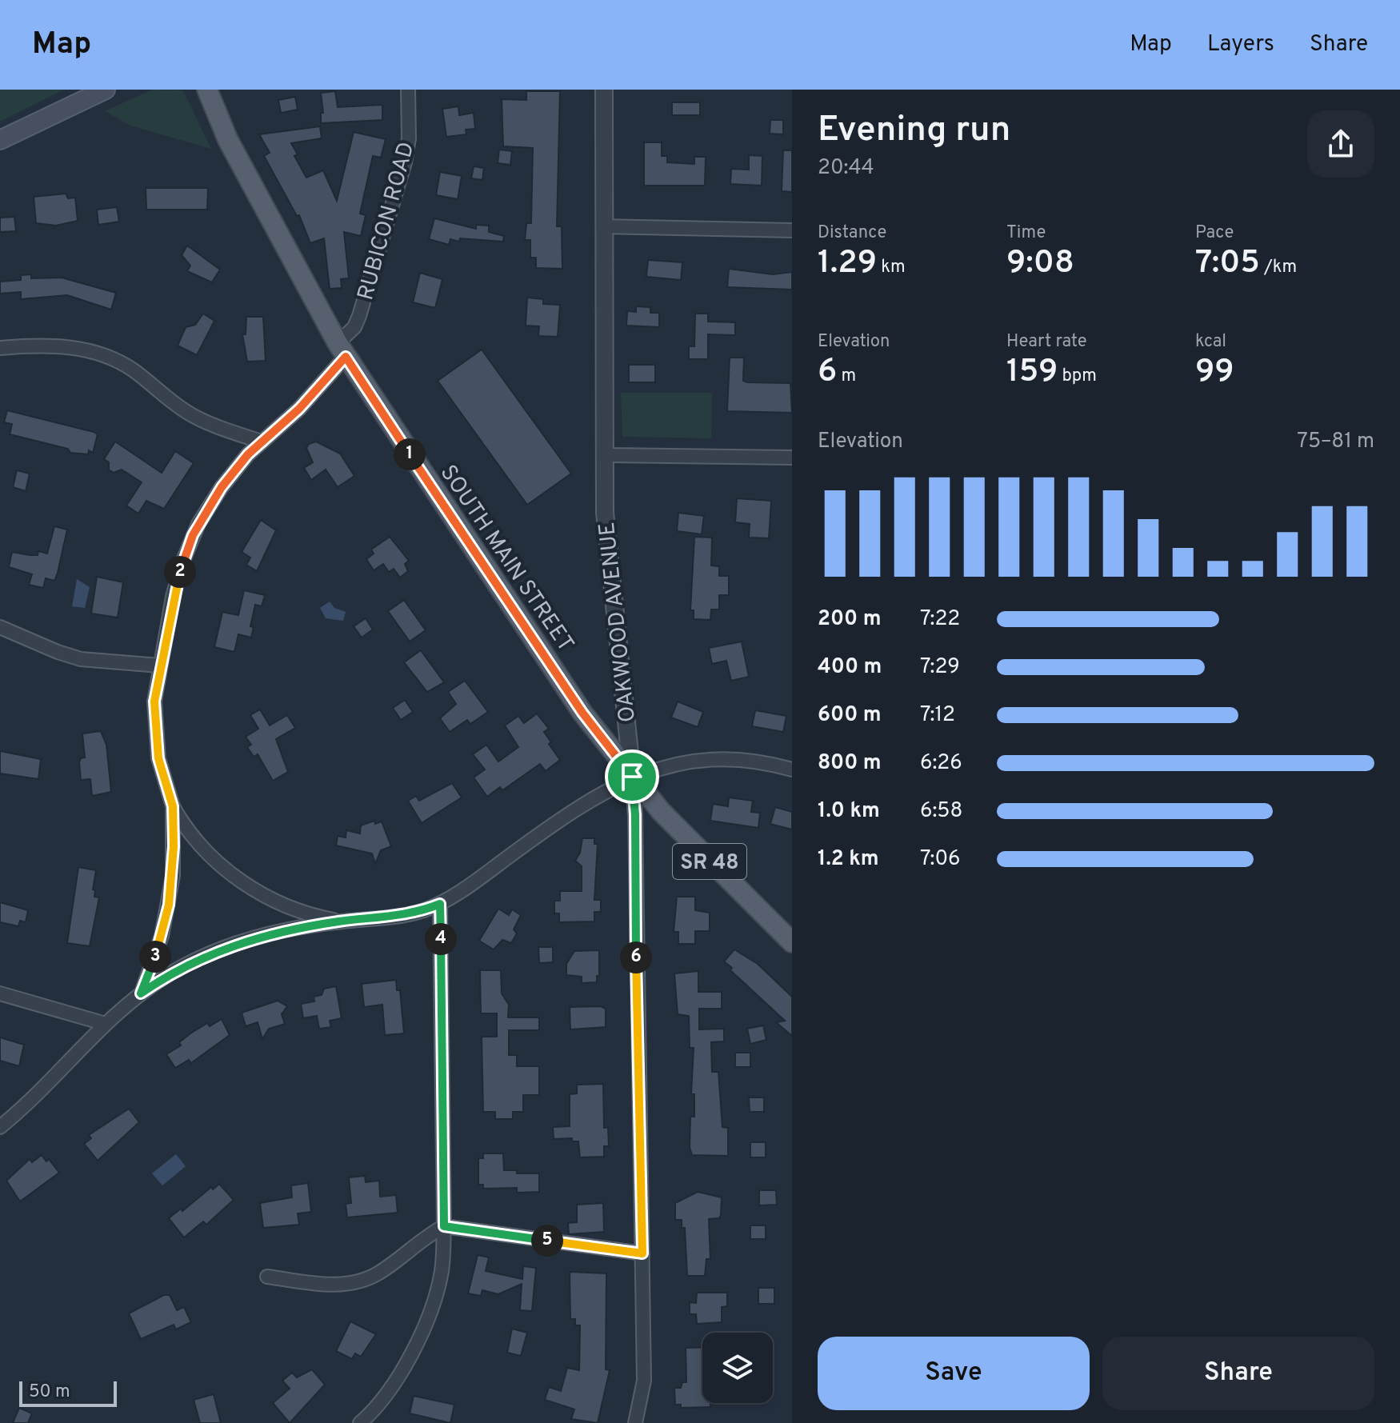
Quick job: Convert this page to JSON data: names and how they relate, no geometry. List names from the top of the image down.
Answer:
{
  "streets": {
    "main road": ["SOUTH MAIN STREET", "SR 48"],
    "street": ["RUBICON ROAD", "OAKWOOD AVENUE"]
  },
  "crossings": [
    ["RUBICON ROAD", "SOUTH MAIN STREET"],
    ["SOUTH MAIN STREET", "OAKWOOD AVENUE"]
  ],
  "scale_bar": "50 m",
  "page": {
    "header": "Map",
    "nav": ["Map", "Layers", "Share"],
    "heading": ["Evening run", "20:44"],
    "stats": [
      ["Distance", "1.29 km"],
      ["Time", "9:08"],
      ["Pace", "7:05 /km"],
      ["Elevation", "6 m"],
      ["Heart rate", "159 bpm"],
      ["kcal", "99"]
    ],
    "chart": ["Elevation", "75–81 m"],
    "pins": [
      "1",
      "2",
      "4",
      "3",
      "6",
      "5"
    ],
    "list": [
      {
        "name": "200 m",
        "note": "7:22"
      },
      {
        "name": "400 m",
        "note": "7:29"
      },
      {
        "name": "600 m",
        "note": "7:12"
      },
      {
        "name": "800 m",
        "note": "6:26"
      },
      {
        "name": "1.0 km",
        "note": "6:58"
      },
      {
        "name": "1.2 km",
        "note": "7:06"
      }
    ],
    "buttons": ["Save", "Share"],
    "scale": "50 m"
  }
}
